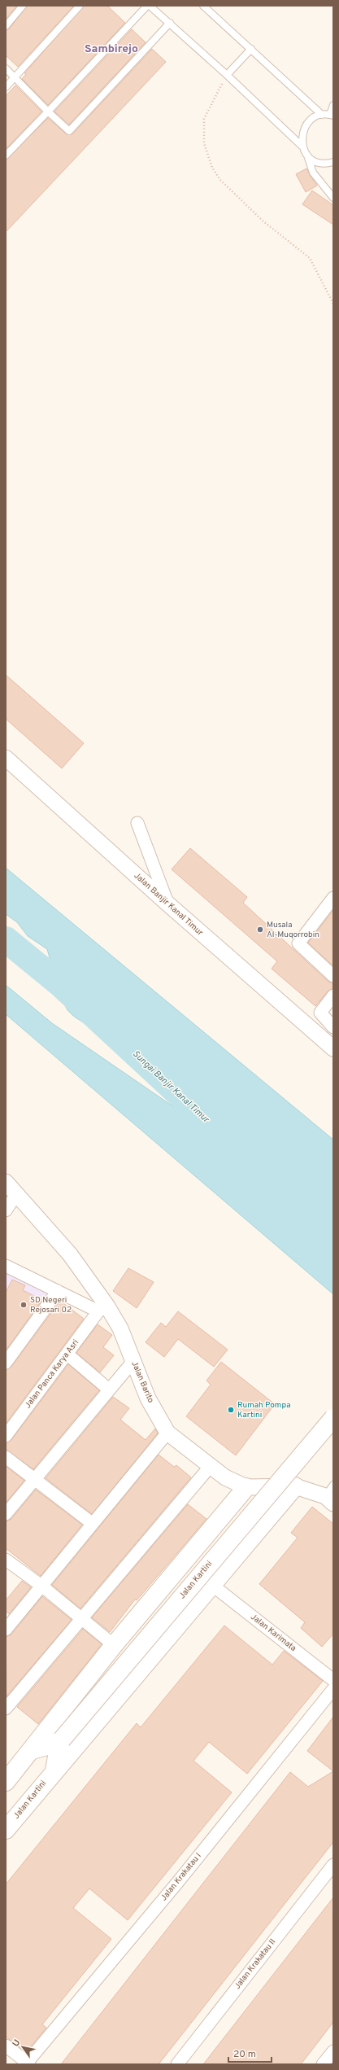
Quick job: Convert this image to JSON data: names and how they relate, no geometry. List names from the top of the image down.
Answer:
{
  "streets": {
    "main road": ["Jalan Kartini"],
    "street": [
      "Jalan Banjir Kanal Timur",
      "Jalan Panca Karya Asri",
      "Jalan Barito",
      "Jalan Karimata",
      "Jalan Krakatau I",
      "Jalan Krakatau II"
    ]
  },
  "crossings": [
    ["Jalan Panca Karya Asri", "Jalan Barito"],
    ["Jalan Barito", "Jalan Kartini"],
    ["Jalan Kartini", "Jalan Karimata"]
  ],
  "districts": ["Sambirejo"],
  "water": ["Sungai Banjir Kanal Timur"],
  "places": ["Musala Al-Muqorrobin", "SD Negeri Rejosari 02", "Rumah Pompa Kartini"],
  "scale_bar": "20 m",
  "north": "top left"
}
